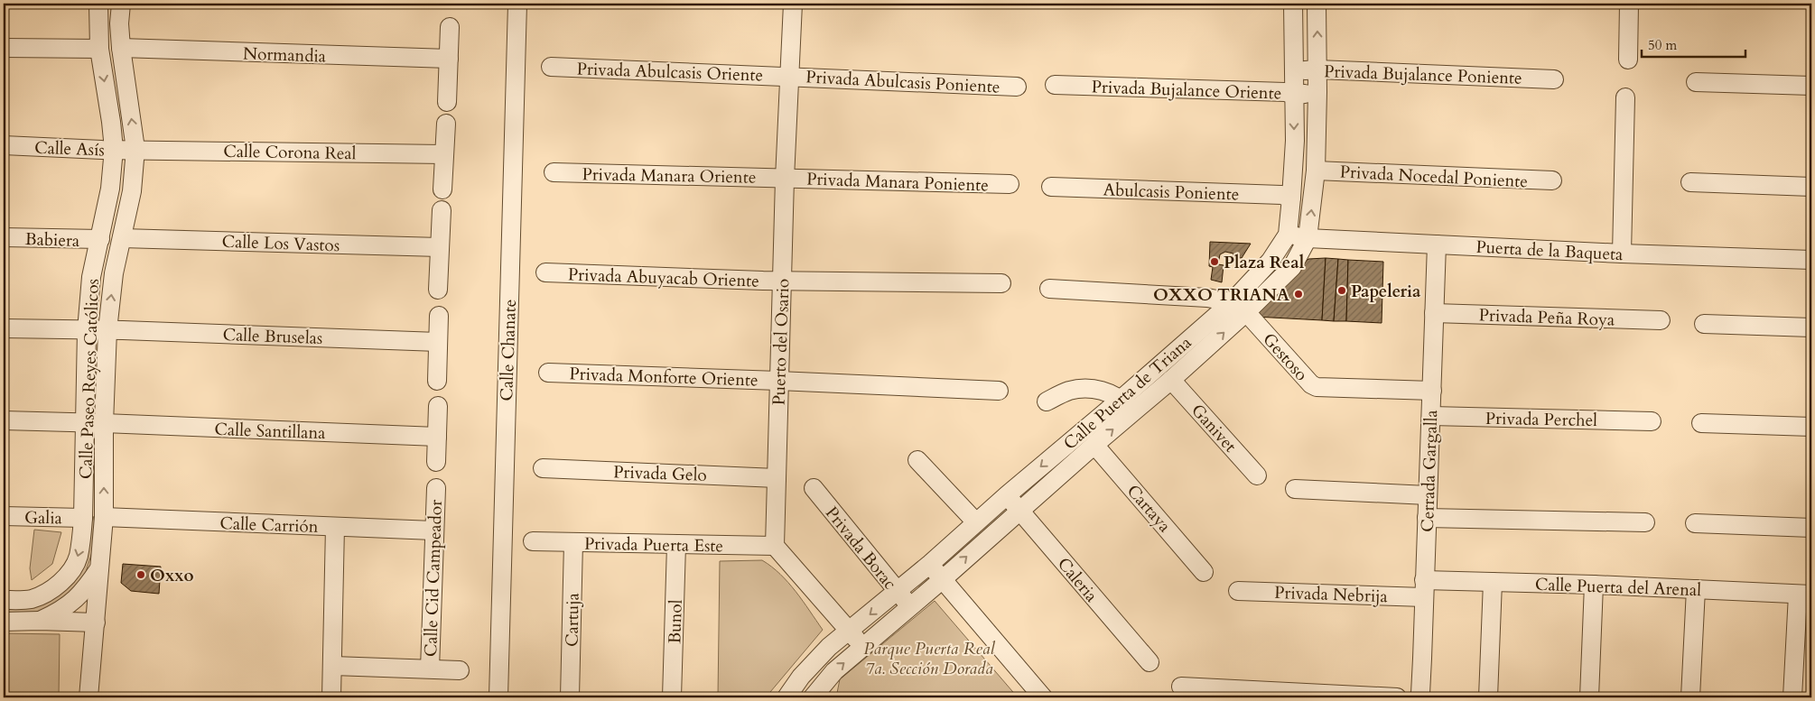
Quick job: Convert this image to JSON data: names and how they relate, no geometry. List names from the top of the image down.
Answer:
{
  "streets": {
    "street": [
      "Normandia",
      "Privada Abulcasis Oriente",
      "Privada Bujalance Poniente",
      "Privada Abulcasis Poniente",
      "Privada Bujalance Oriente",
      "Calle Asís",
      "Calle Corona Real",
      "Privada Manara Oriente",
      "Privada Nocedal Poniente",
      "Privada Manara Poniente",
      "Abulcasis Poniente",
      "Babiera",
      "Calle Los Vastos",
      "Puerta de la Baqueta",
      "Privada Abuyacab Oriente",
      "Privada Peña Roya",
      "Calle Bruselas",
      "Puerto del Osario",
      "Calle Chanate",
      "Gestoso",
      "Privada Monforte Oriente",
      "Calle Paseo Reyes Católicos",
      "Calle Puerta de Triana",
      "Privada Perchel",
      "Ganivet",
      "Calle Santillana",
      "Cerrada Gargalla",
      "Privada Gelo",
      "Cartaya",
      "Galia",
      "Calle Carrión",
      "Privada Puerta Este",
      "Privada Borac",
      "Calle Cid Campeador",
      "Caleria",
      "Calle Puerta del Arenal",
      "Privada Nebrija",
      "Cartuja",
      "Bunol"
    ]
  },
  "crossings": [
    ["Normandia", "Calle Paseo Reyes Católicos"],
    ["Privada Abulcasis Oriente", "Privada Abulcasis Poniente"],
    ["Privada Abulcasis Oriente", "Puerto del Osario"],
    ["Privada Bujalance Poniente", "Calle Puerta de Triana"],
    ["Privada Abulcasis Poniente", "Puerto del Osario"],
    ["Privada Bujalance Oriente", "Calle Puerta de Triana"],
    ["Calle Asís", "Calle Corona Real"],
    ["Calle Asís", "Calle Paseo Reyes Católicos"],
    ["Calle Corona Real", "Calle Paseo Reyes Católicos"],
    ["Privada Manara Oriente", "Privada Manara Poniente"],
    ["Privada Manara Oriente", "Puerto del Osario"],
    ["Privada Nocedal Poniente", "Calle Puerta de Triana"],
    ["Privada Manara Poniente", "Puerto del Osario"],
    ["Abulcasis Poniente", "Calle Puerta de Triana"],
    ["Babiera", "Calle Paseo Reyes Católicos"],
    ["Calle Los Vastos", "Calle Paseo Reyes Católicos"],
    ["Puerta de la Baqueta", "Calle Puerta de Triana"],
    ["Puerta de la Baqueta", "Cerrada Gargalla"],
    ["Privada Abuyacab Oriente", "Puerto del Osario"],
    ["Privada Peña Roya", "Cerrada Gargalla"],
    ["Calle Bruselas", "Calle Paseo Reyes Católicos"],
    ["Puerto del Osario", "Privada Monforte Oriente"],
    ["Puerto del Osario", "Privada Gelo"],
    ["Puerto del Osario", "Privada Puerta Este"],
    ["Gestoso", "Calle Puerta de Triana"],
    ["Gestoso", "Cerrada Gargalla"],
    ["Calle Paseo Reyes Católicos", "Calle Santillana"],
    ["Calle Paseo Reyes Católicos", "Galia"],
    ["Calle Paseo Reyes Católicos", "Calle Carrión"],
    ["Calle Puerta de Triana", "Ganivet"],
    ["Calle Puerta de Triana", "Cartaya"],
    ["Calle Puerta de Triana", "Privada Borac"],
    ["Calle Puerta de Triana", "Caleria"],
    ["Privada Perchel", "Cerrada Gargalla"],
    ["Cerrada Gargalla", "Calle Puerta del Arenal"],
    ["Cerrada Gargalla", "Privada Nebrija"],
    ["Calle Carrión", "Calle Cid Campeador"],
    ["Privada Puerta Este", "Cartuja"],
    ["Privada Puerta Este", "Bunol"],
    ["Calle Puerta del Arenal", "Privada Nebrija"]
  ],
  "parks": ["Parque Puerta Real 7a. Sección Dorada"],
  "places": [
    "Plaza Real",
    "Papeleria",
    "OXXO TRIANA",
    "Oxxo"
  ],
  "scale_bar": "50 m"
}
